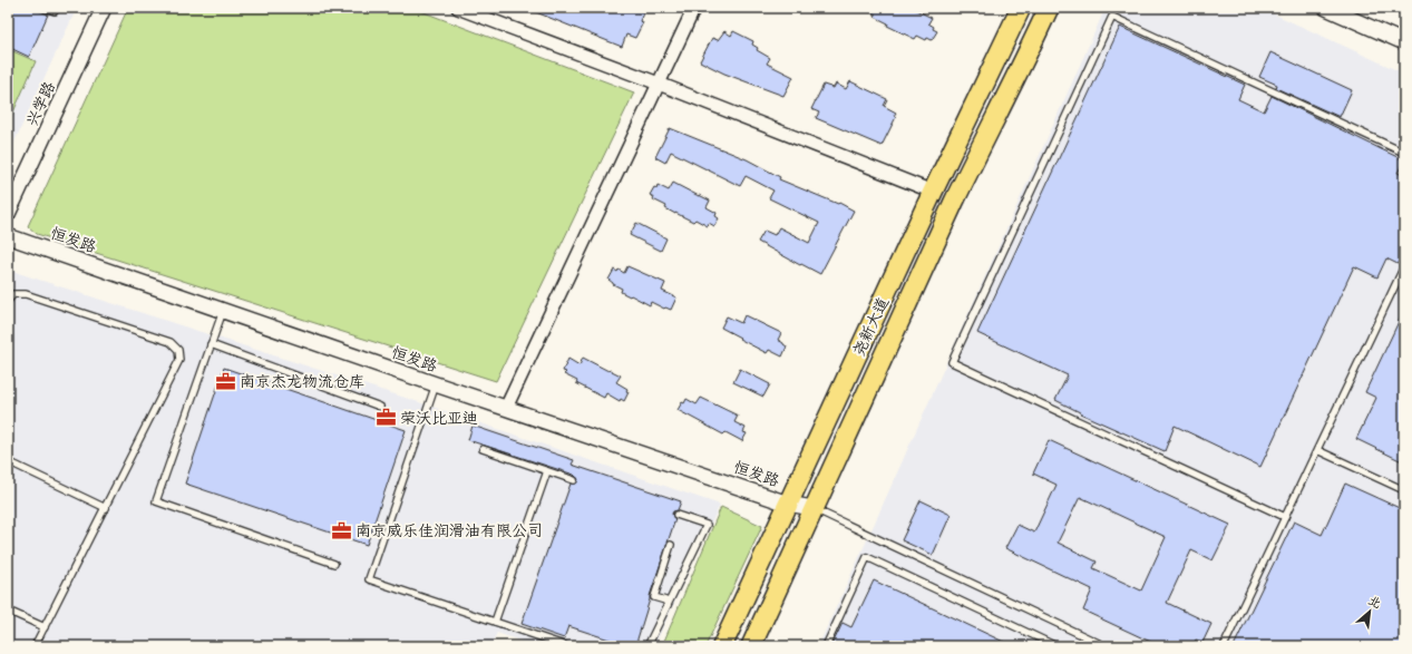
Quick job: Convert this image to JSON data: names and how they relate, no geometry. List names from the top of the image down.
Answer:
{
  "streets": {
    "main road": ["尧新大道"],
    "street": ["兴学路", "恒发路"]
  },
  "crossings": [
    ["恒发路", "尧新大道"]
  ],
  "places": {
    "office": ["南京杰龙物流仓库", "荣沃比亚迪", "南京威乐佳润滑油有限公司"]
  },
  "north": "top right"
}
